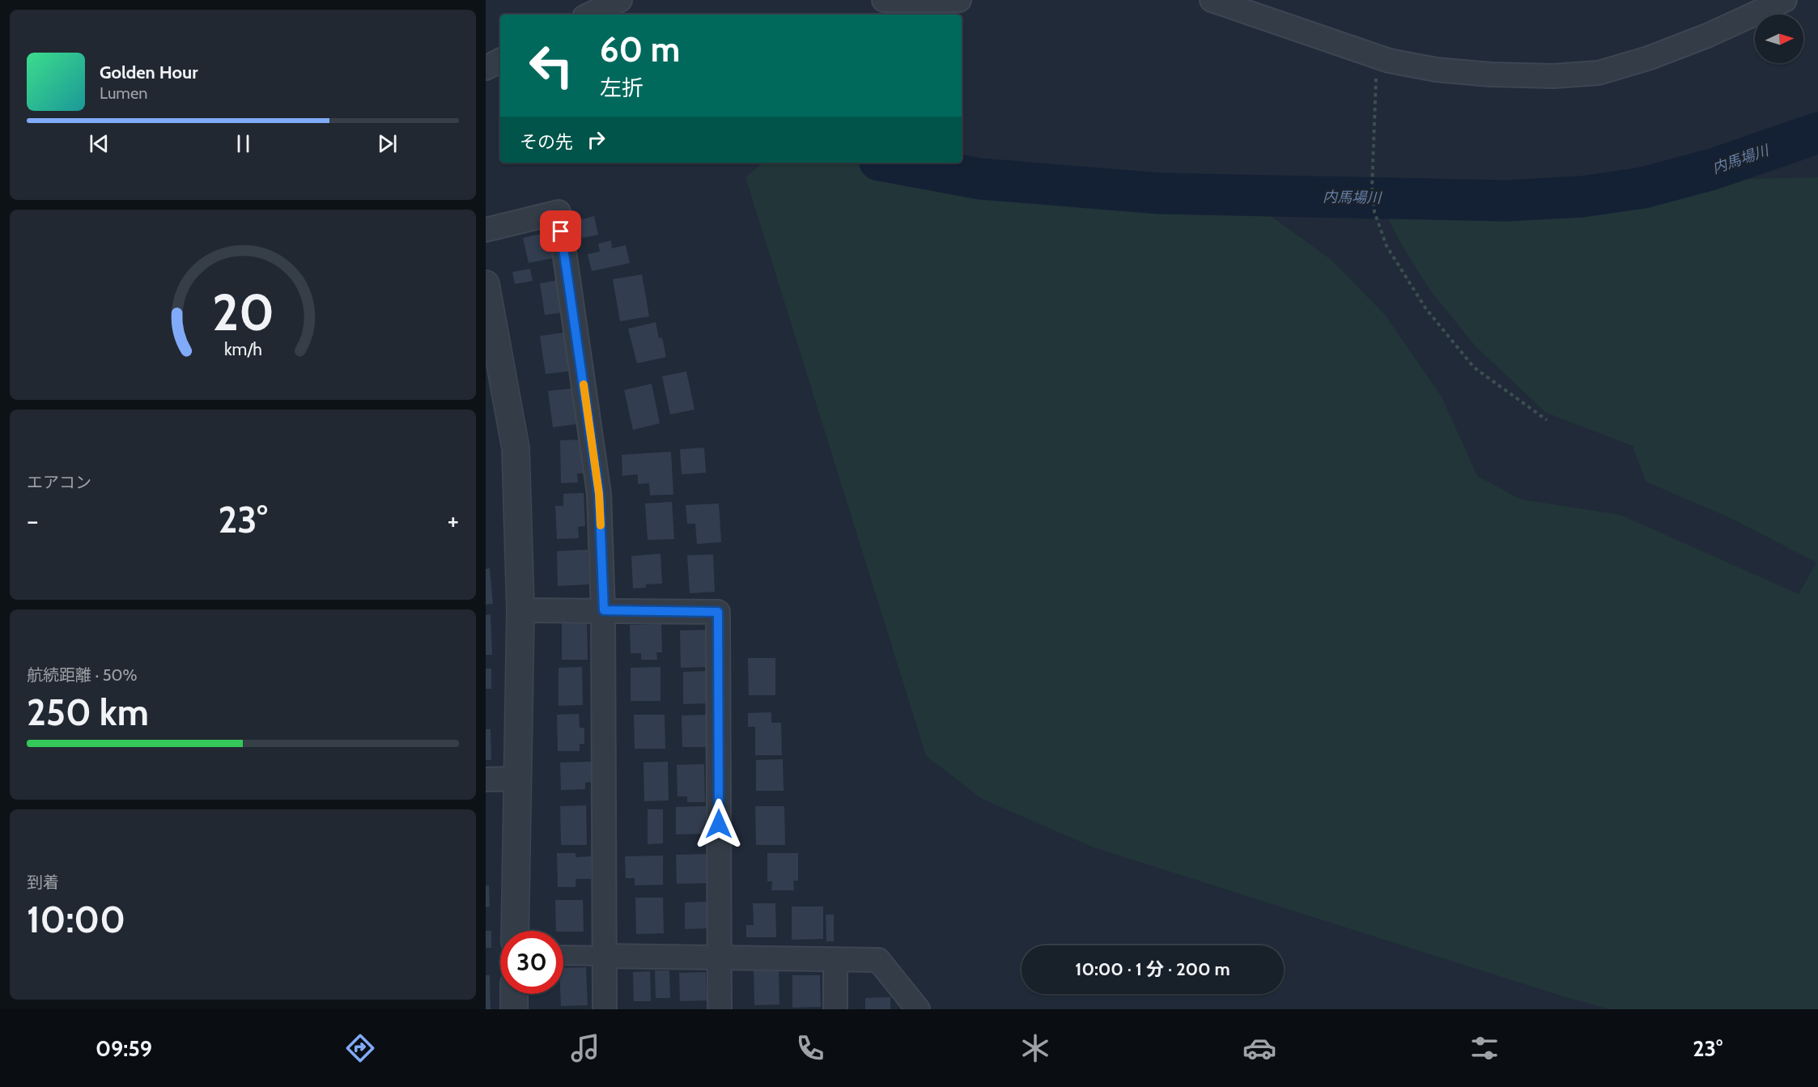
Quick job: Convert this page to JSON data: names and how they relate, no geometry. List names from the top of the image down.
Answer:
{
  "water": ["内馬場川"],
  "north": "right",
  "page": {
    "turn": ["60 m", "左折"],
    "song": ["Golden Hour", "Lumen"],
    "then": "その先",
    "tile": [
      "エアコン",
      ["航続距離 · 50%", "250 km"],
      ["到着", "10:00"]
    ],
    "heat": ["−", "23°", "+"],
    "limit": "30",
    "trip": "10:00 · 1 分 · 200 m",
    "tabs": ["09:59", "23°"],
    "gauge": ["20", "km/h"]
  }
}
